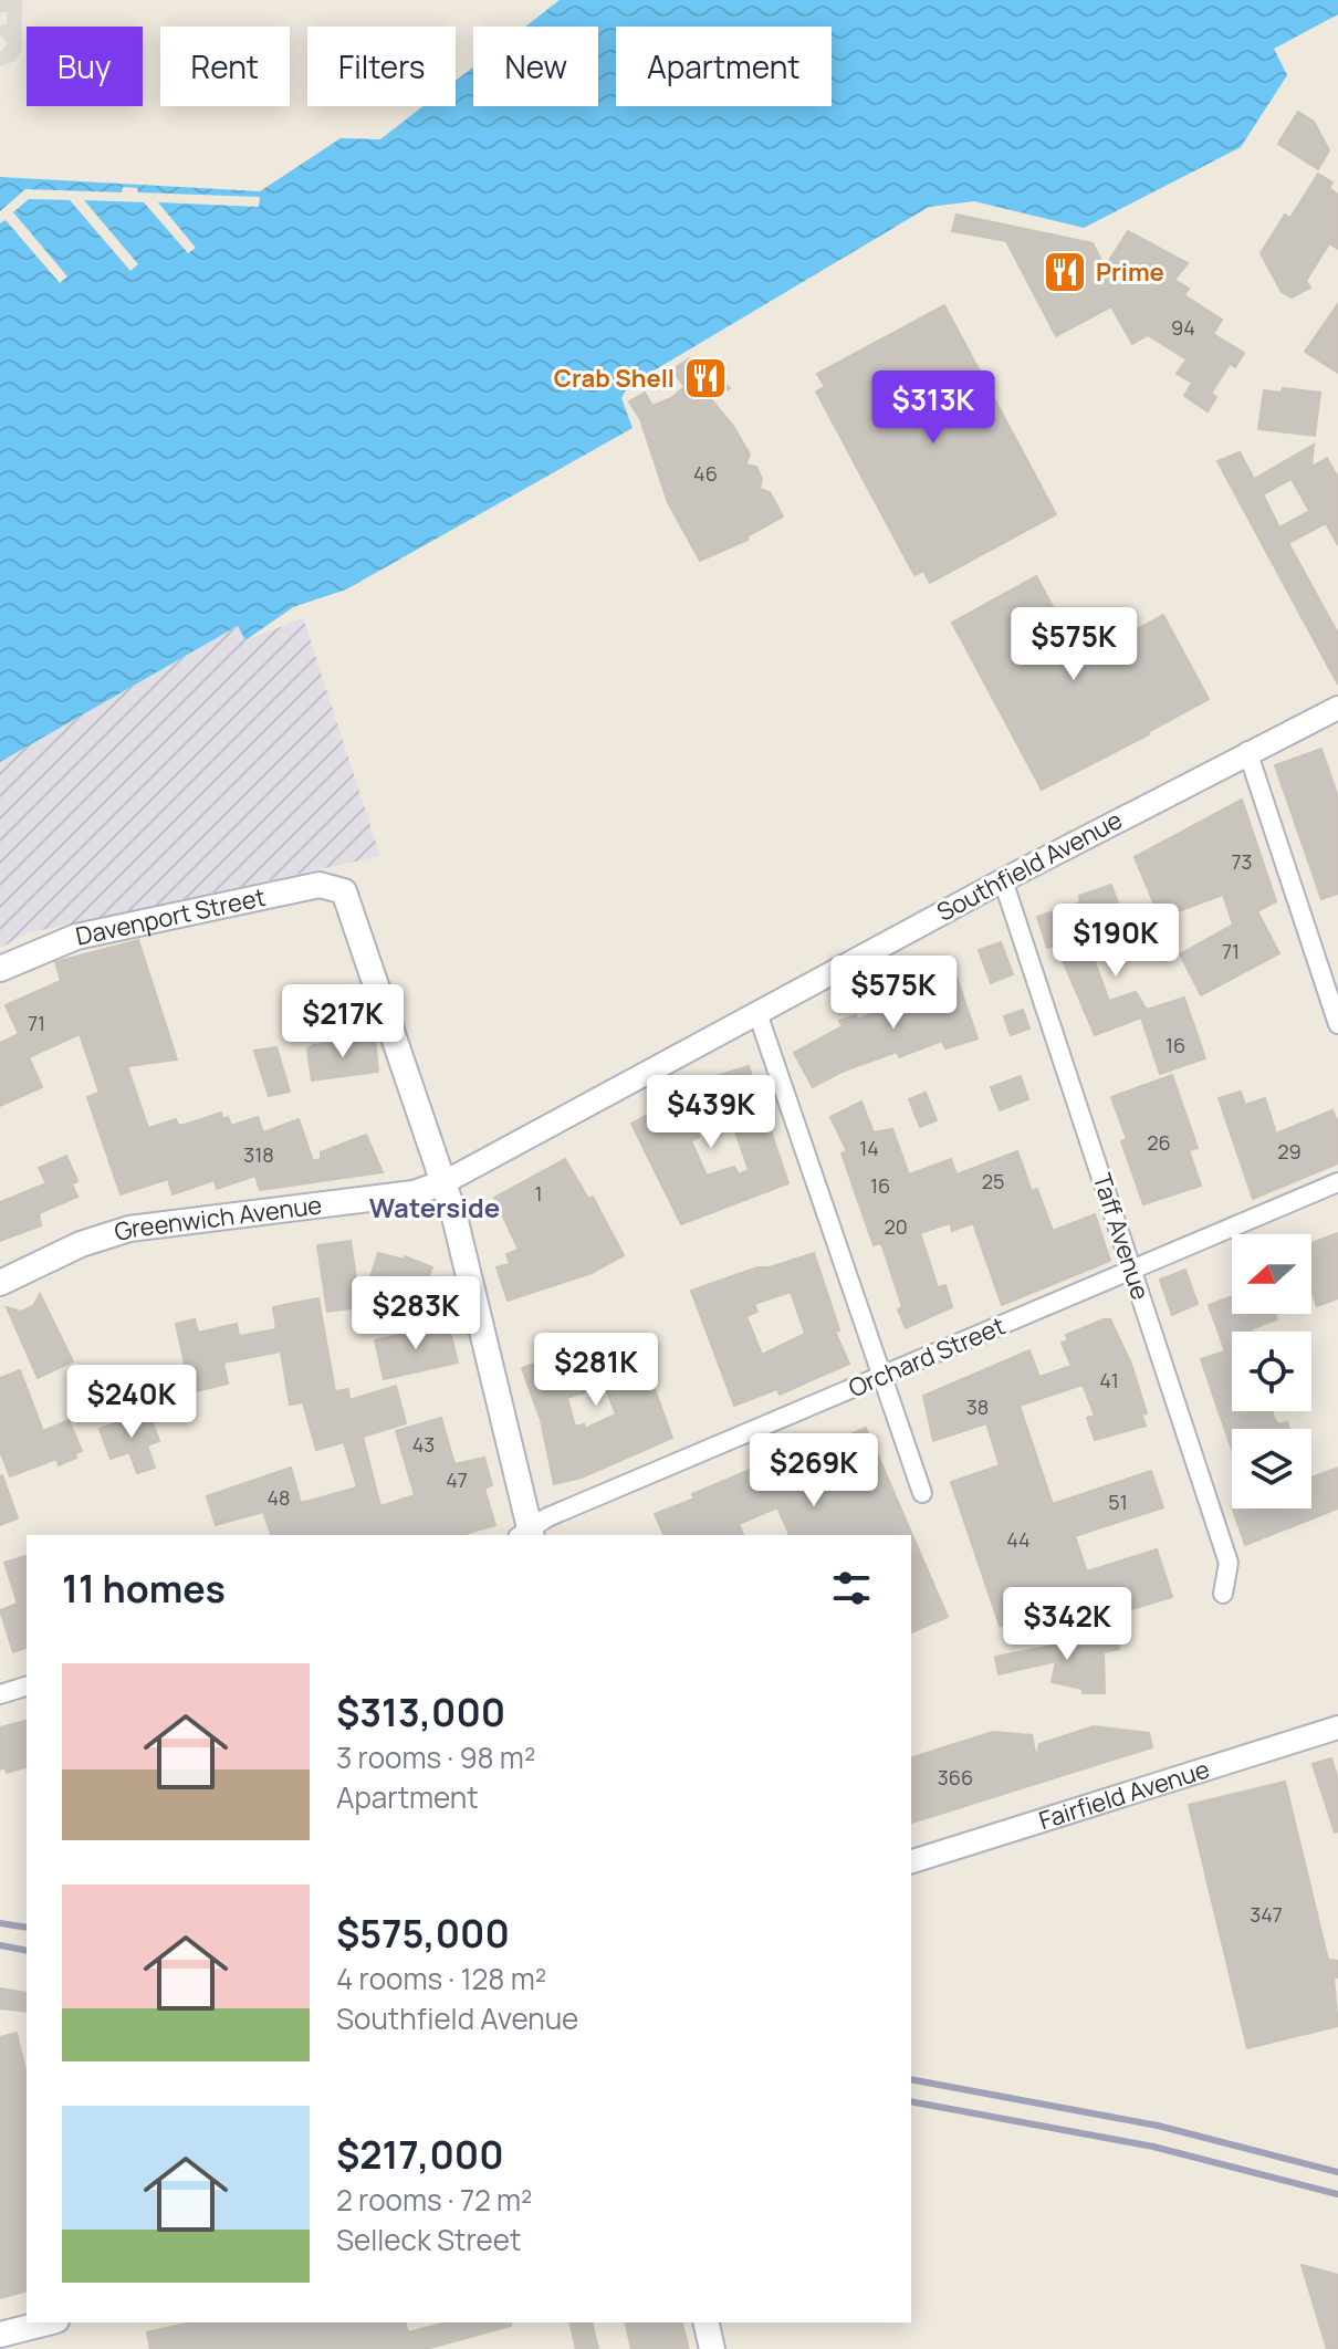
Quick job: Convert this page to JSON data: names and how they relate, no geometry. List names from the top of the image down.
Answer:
{
  "streets": {
    "main road": ["Davenport Street", "Greenwich Avenue"],
    "street": [
      "Southfield Avenue",
      "Taff Avenue",
      "Orchard Street",
      "Fairfield Avenue"
    ]
  },
  "crossings": [
    ["Southfield Avenue", "Davenport Street"],
    ["Southfield Avenue", "Greenwich Avenue"],
    ["Southfield Avenue", "Taff Avenue"],
    ["Davenport Street", "Greenwich Avenue"],
    ["Taff Avenue", "Orchard Street"]
  ],
  "districts": ["Waterside"],
  "places": {
    "restaurant": ["Prime", "Crab Shell"]
  },
  "house_numbers": [
    "94",
    "46",
    "73",
    "71",
    "71",
    "16",
    "26",
    "14",
    "29",
    "318",
    "25",
    "16",
    "1",
    "20",
    "41",
    "38",
    "43",
    "47",
    "48",
    "51",
    "44",
    "366",
    "347"
  ],
  "north": "left",
  "page": {
    "chip": [
      "Buy",
      "Rent",
      "Filters",
      "New",
      "Apartment"
    ],
    "price": [
      "$313K",
      "$575K",
      "$190K",
      "$575K",
      "$217K",
      "$439K",
      "$283K",
      "$281K",
      "$240K",
      "$269K",
      "$342K"
    ],
    "heading": "11 homes",
    "list": [
      {
        "name": "$313,000",
        "note": "3 rooms · 98 m² · Apartment"
      },
      {
        "name": "$575,000",
        "note": "4 rooms · 128 m² · Southfield Avenue"
      },
      {
        "name": "$217,000",
        "note": "2 rooms · 72 m² · Selleck Street"
      }
    ]
  }
}
